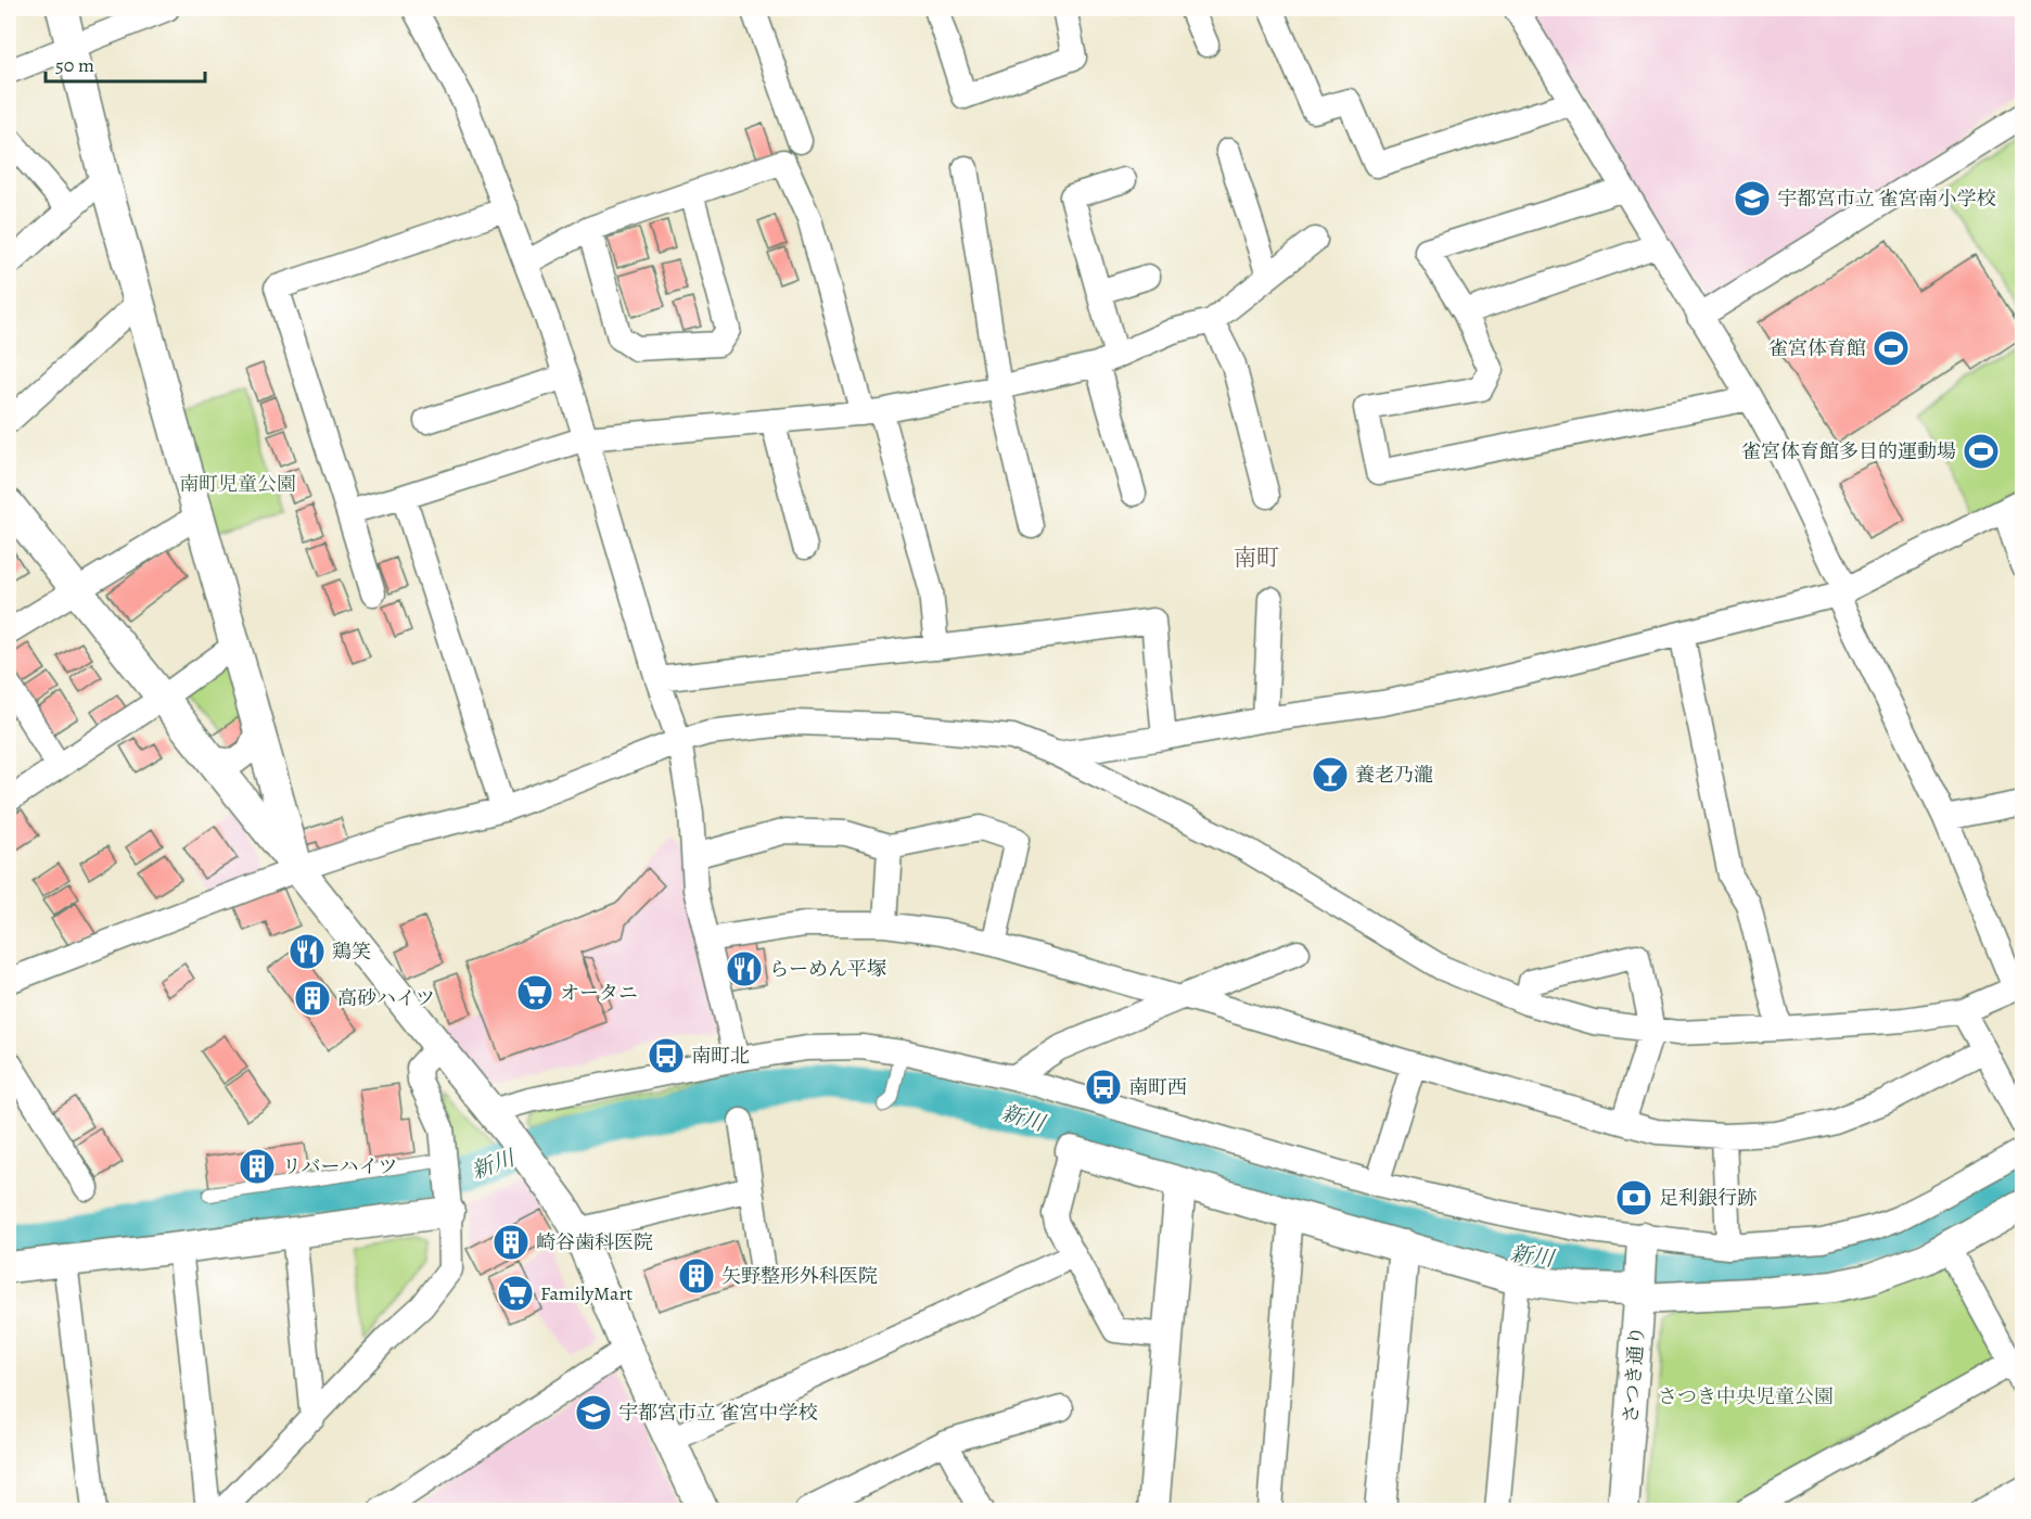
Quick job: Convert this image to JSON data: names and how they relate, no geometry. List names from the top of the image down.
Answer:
{
  "streets": {
    "street": ["さつき通り"]
  },
  "districts": ["南町"],
  "water": ["新川"],
  "parks": ["南町児童公園", "さつき中央児童公園"],
  "places": {
    "school or university": ["宇都宮市立 雀宮南小学校", "宇都宮市立 雀宮中学校"],
    "sports": ["雀宮体育館", "雀宮体育館多目的運動場"],
    "bar": ["養老乃瀧"],
    "restaurant": ["鶏笑", "らーめん平塚"],
    "supermarket": ["オータニ", "FamilyMart"],
    "building": [
      "高砂ハイツ",
      "リバーハイツ",
      "崎谷歯科医院",
      "矢野整形外科医院"
    ],
    "bus stop": ["南町北", "南町西"],
    "bank": ["足利銀行跡"]
  },
  "scale_bar": "50 m"
}
